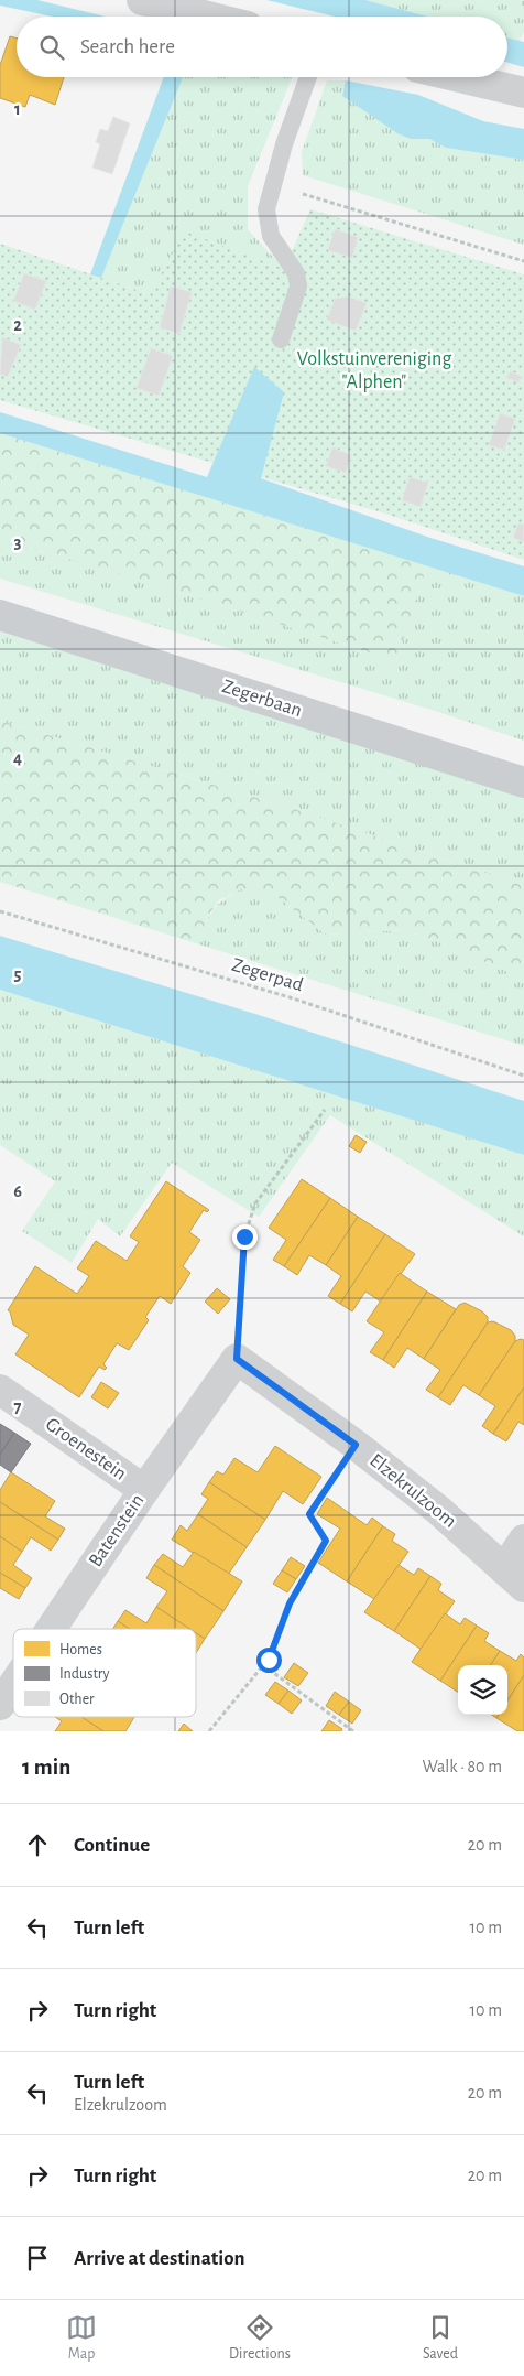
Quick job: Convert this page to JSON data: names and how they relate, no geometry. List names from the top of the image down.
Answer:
{
  "streets": {
    "main road": ["Zegerbaan"],
    "street": ["Groenestein", "Elzekrulzoom", "Batenstein"],
    "path": ["Zegerpad"]
  },
  "crossings": [
    ["Groenestein", "Batenstein"],
    ["Elzekrulzoom", "Batenstein"]
  ],
  "parks": ["Volkstuinvereniging \"Alphen\""],
  "legend": ["Homes", "Industry", "Other"],
  "page": {
    "search": "Search here",
    "heading": ["1 min", "Walk · 80 m"],
    "list": [
      ["Continue", "20 m"],
      ["Turn left", "10 m"],
      ["Turn right", "10 m"],
      ["Turn left", "Elzekrulzoom", "20 m"],
      ["Turn right", "20 m"],
      "Arrive at destination"
    ],
    "nav": ["Map", "Directions", "Saved"]
  },
  "grid": {
    "rows": [
      "1",
      "2",
      "3",
      "4",
      "5",
      "6",
      "7"
    ]
  }
}
